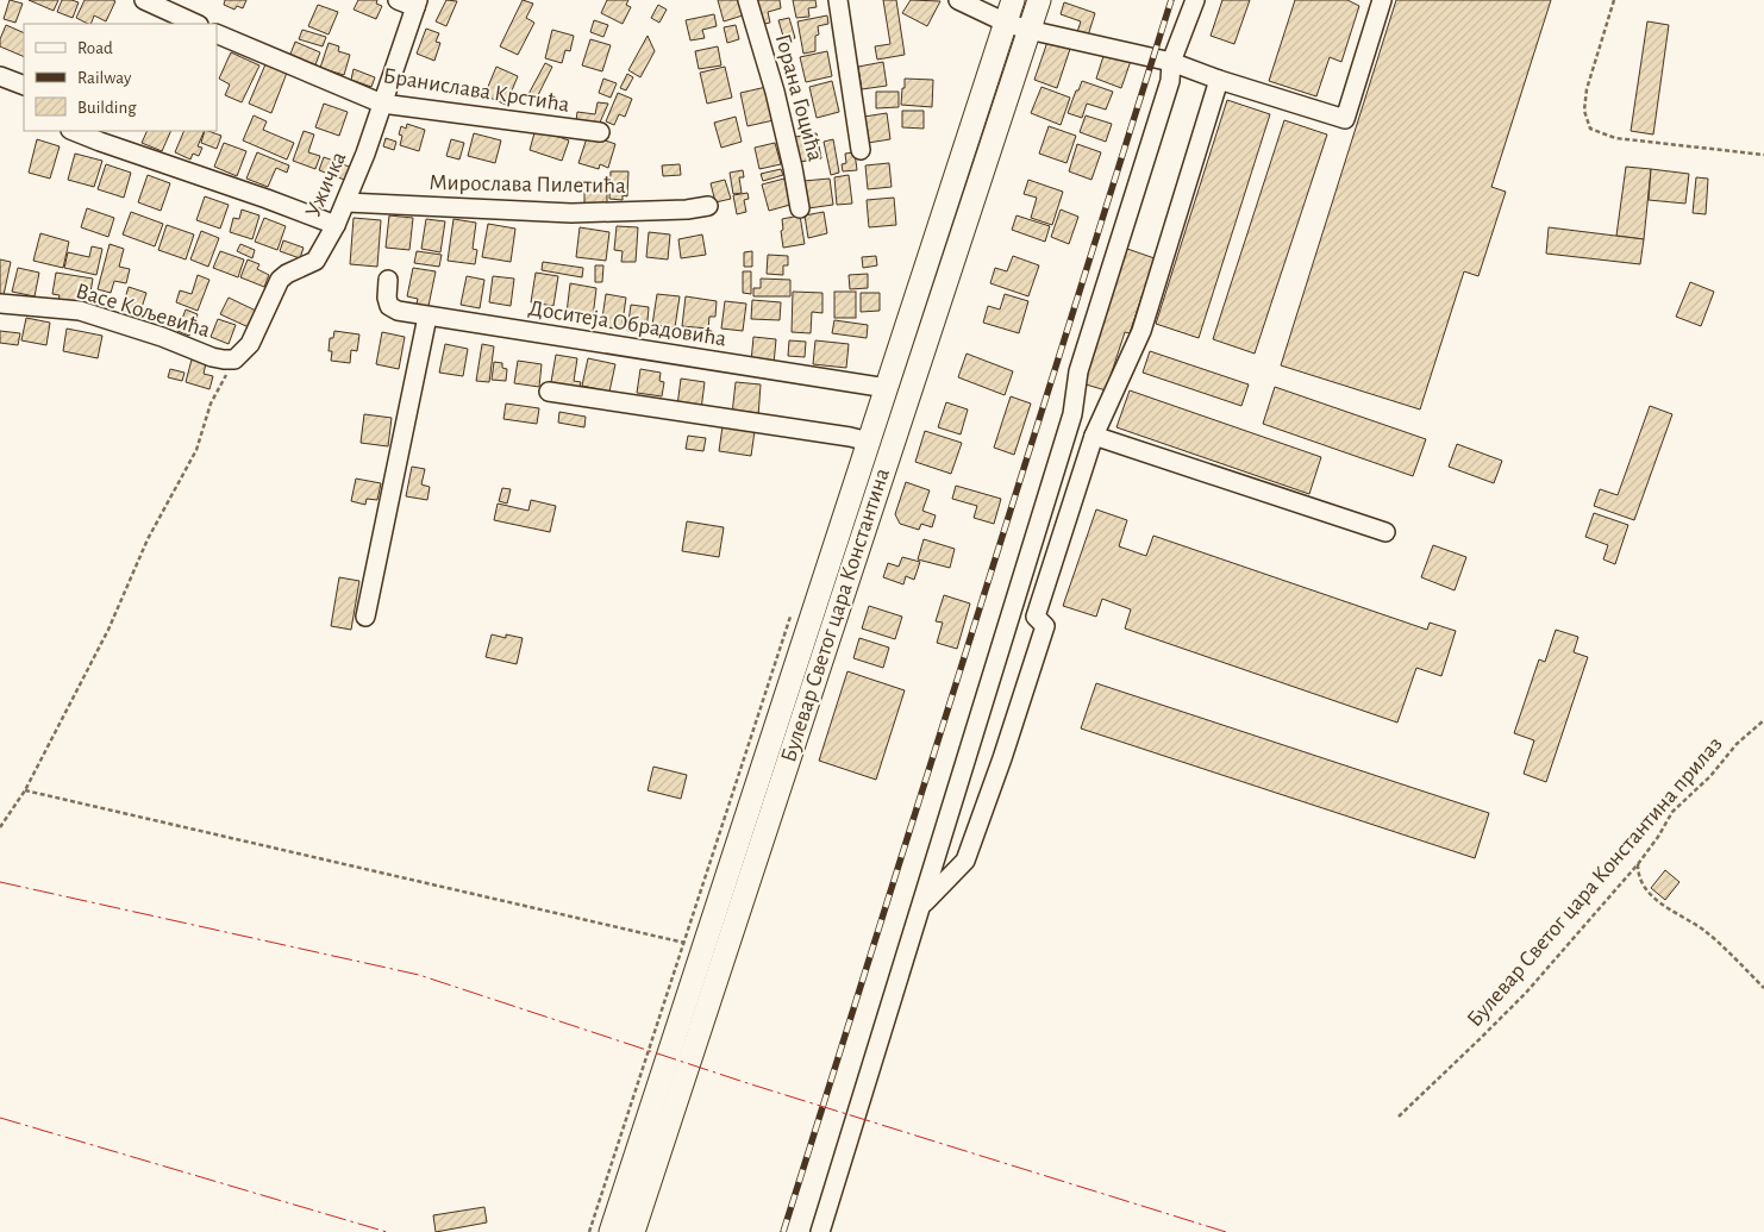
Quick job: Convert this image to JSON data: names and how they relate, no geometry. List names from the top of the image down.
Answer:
{
  "streets": {
    "main road": ["Булевар Светог цара Константина"],
    "street": [
      "Бранислава Крстића",
      "Горана Гоцића",
      "Ужичка",
      "Мирослава Пилетића",
      "Васе Кољевића",
      "Доситеја Обрадовића"
    ],
    "path": ["Булевар Светог цара Константина прилаз"]
  },
  "crossings": [
    ["Бранислава Крстића", "Ужичка"],
    ["Ужичка", "Мирослава Пилетића"],
    ["Ужичка", "Васе Кољевића"],
    ["Доситеја Обрадовића", "Булевар Светог цара Константина"]
  ],
  "legend": ["Road", "Railway", "Building"]
}
